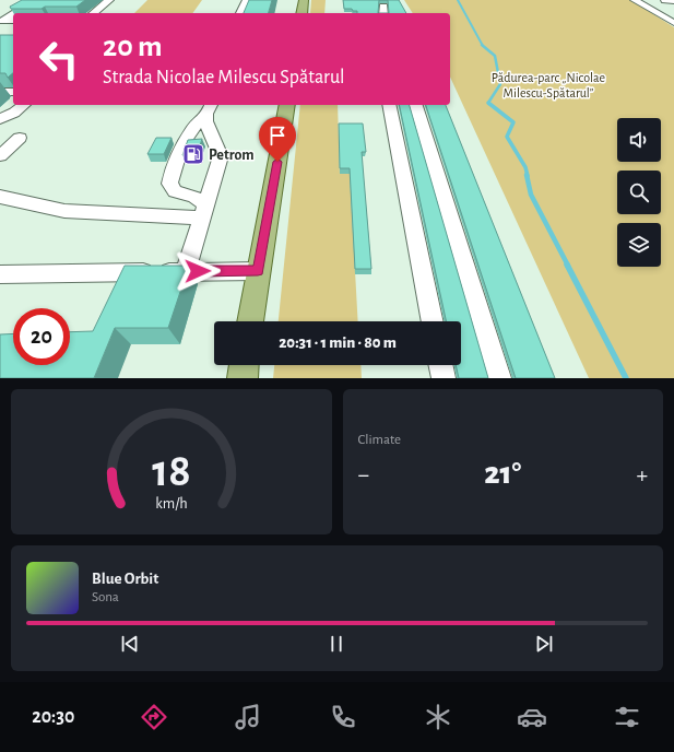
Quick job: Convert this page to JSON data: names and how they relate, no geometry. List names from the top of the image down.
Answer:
{
  "parks": ["Pădurea-parc „Nicolae Milescu-Spătarul”"],
  "places": {
    "fuel station": ["Petrom"]
  },
  "page": {
    "turn": ["20 m", "Strada Nicolae Milescu Spătarul"],
    "limit": "20",
    "trip": "20:31 · 1 min · 80 m",
    "tile": "Climate",
    "heat": ["−", "21°", "+"],
    "song": ["Blue Orbit", "Sona"],
    "tabs": "20:30",
    "gauge": ["18", "km/h"]
  }
}
